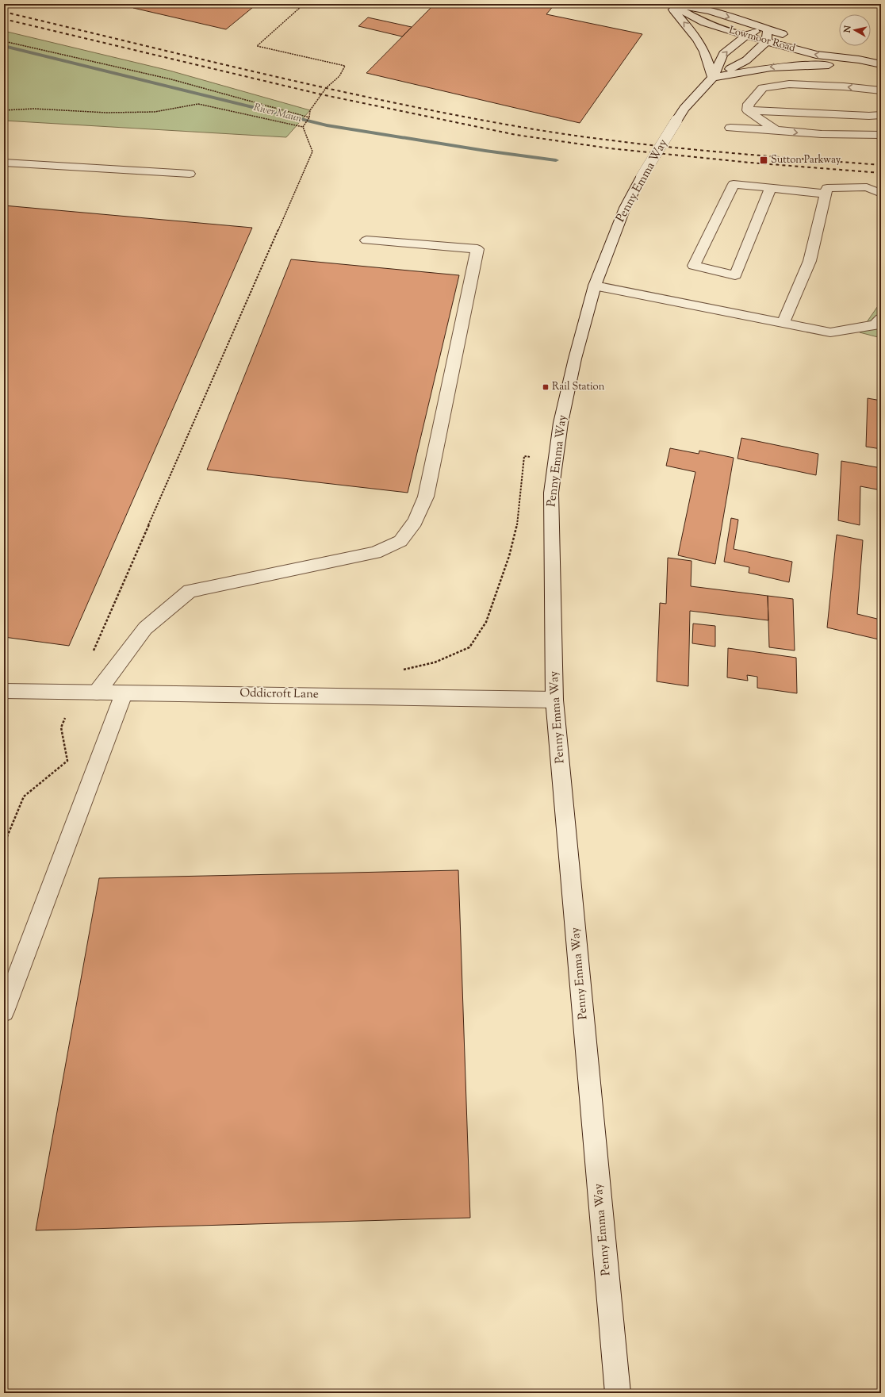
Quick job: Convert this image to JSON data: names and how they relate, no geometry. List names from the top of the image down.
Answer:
{
  "streets": {
    "main road": ["Lowmoor Road", "Penny Emma Way", "Oddicroft Lane"]
  },
  "crossings": [
    ["Lowmoor Road", "Penny Emma Way"],
    ["Penny Emma Way", "Oddicroft Lane"]
  ],
  "water": ["River Maun"],
  "places": {
    "transit": ["Sutton Parkway", "Rail Station"]
  },
  "north": "left"
}
